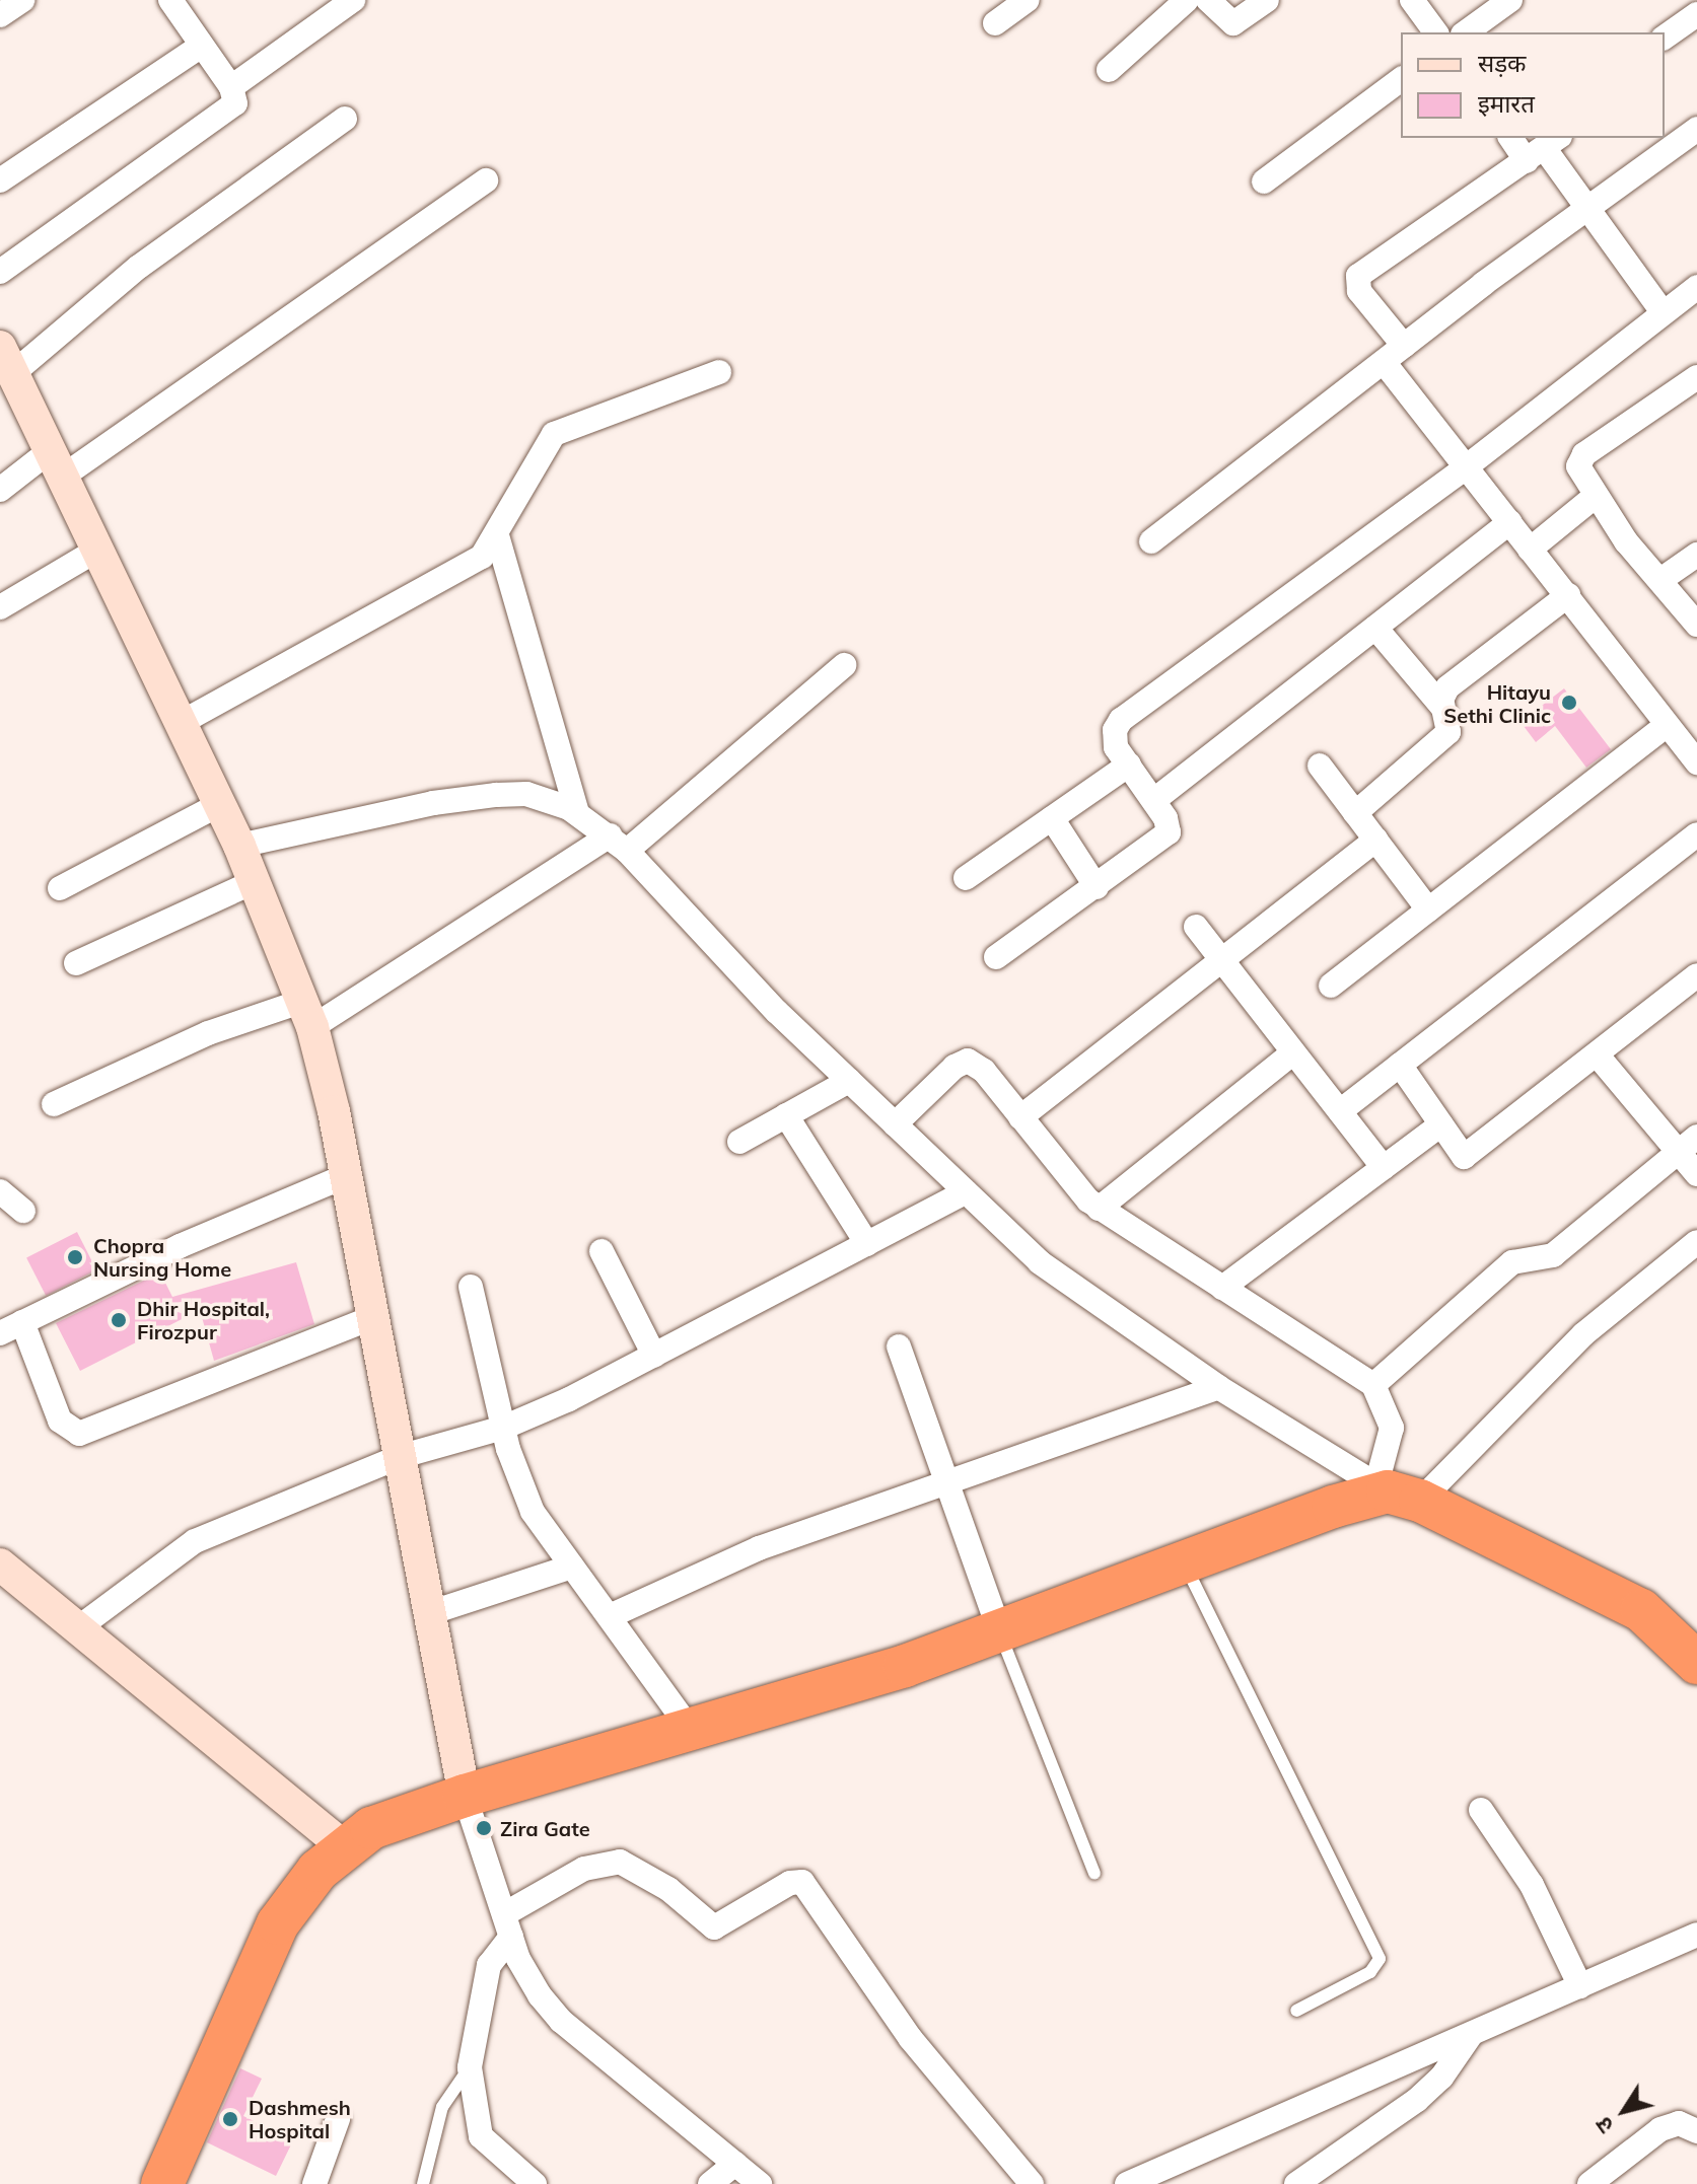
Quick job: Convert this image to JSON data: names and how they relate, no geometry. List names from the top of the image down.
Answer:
{
  "places": [
    "Hitayu Sethi Clinic",
    "Chopra Nursing Home",
    "Dhir Hospital, Firozpur",
    "Zira Gate",
    "Dashmesh Hospital"
  ],
  "legend": ["सड़क", "इमारत"],
  "north": "bottom left"
}
